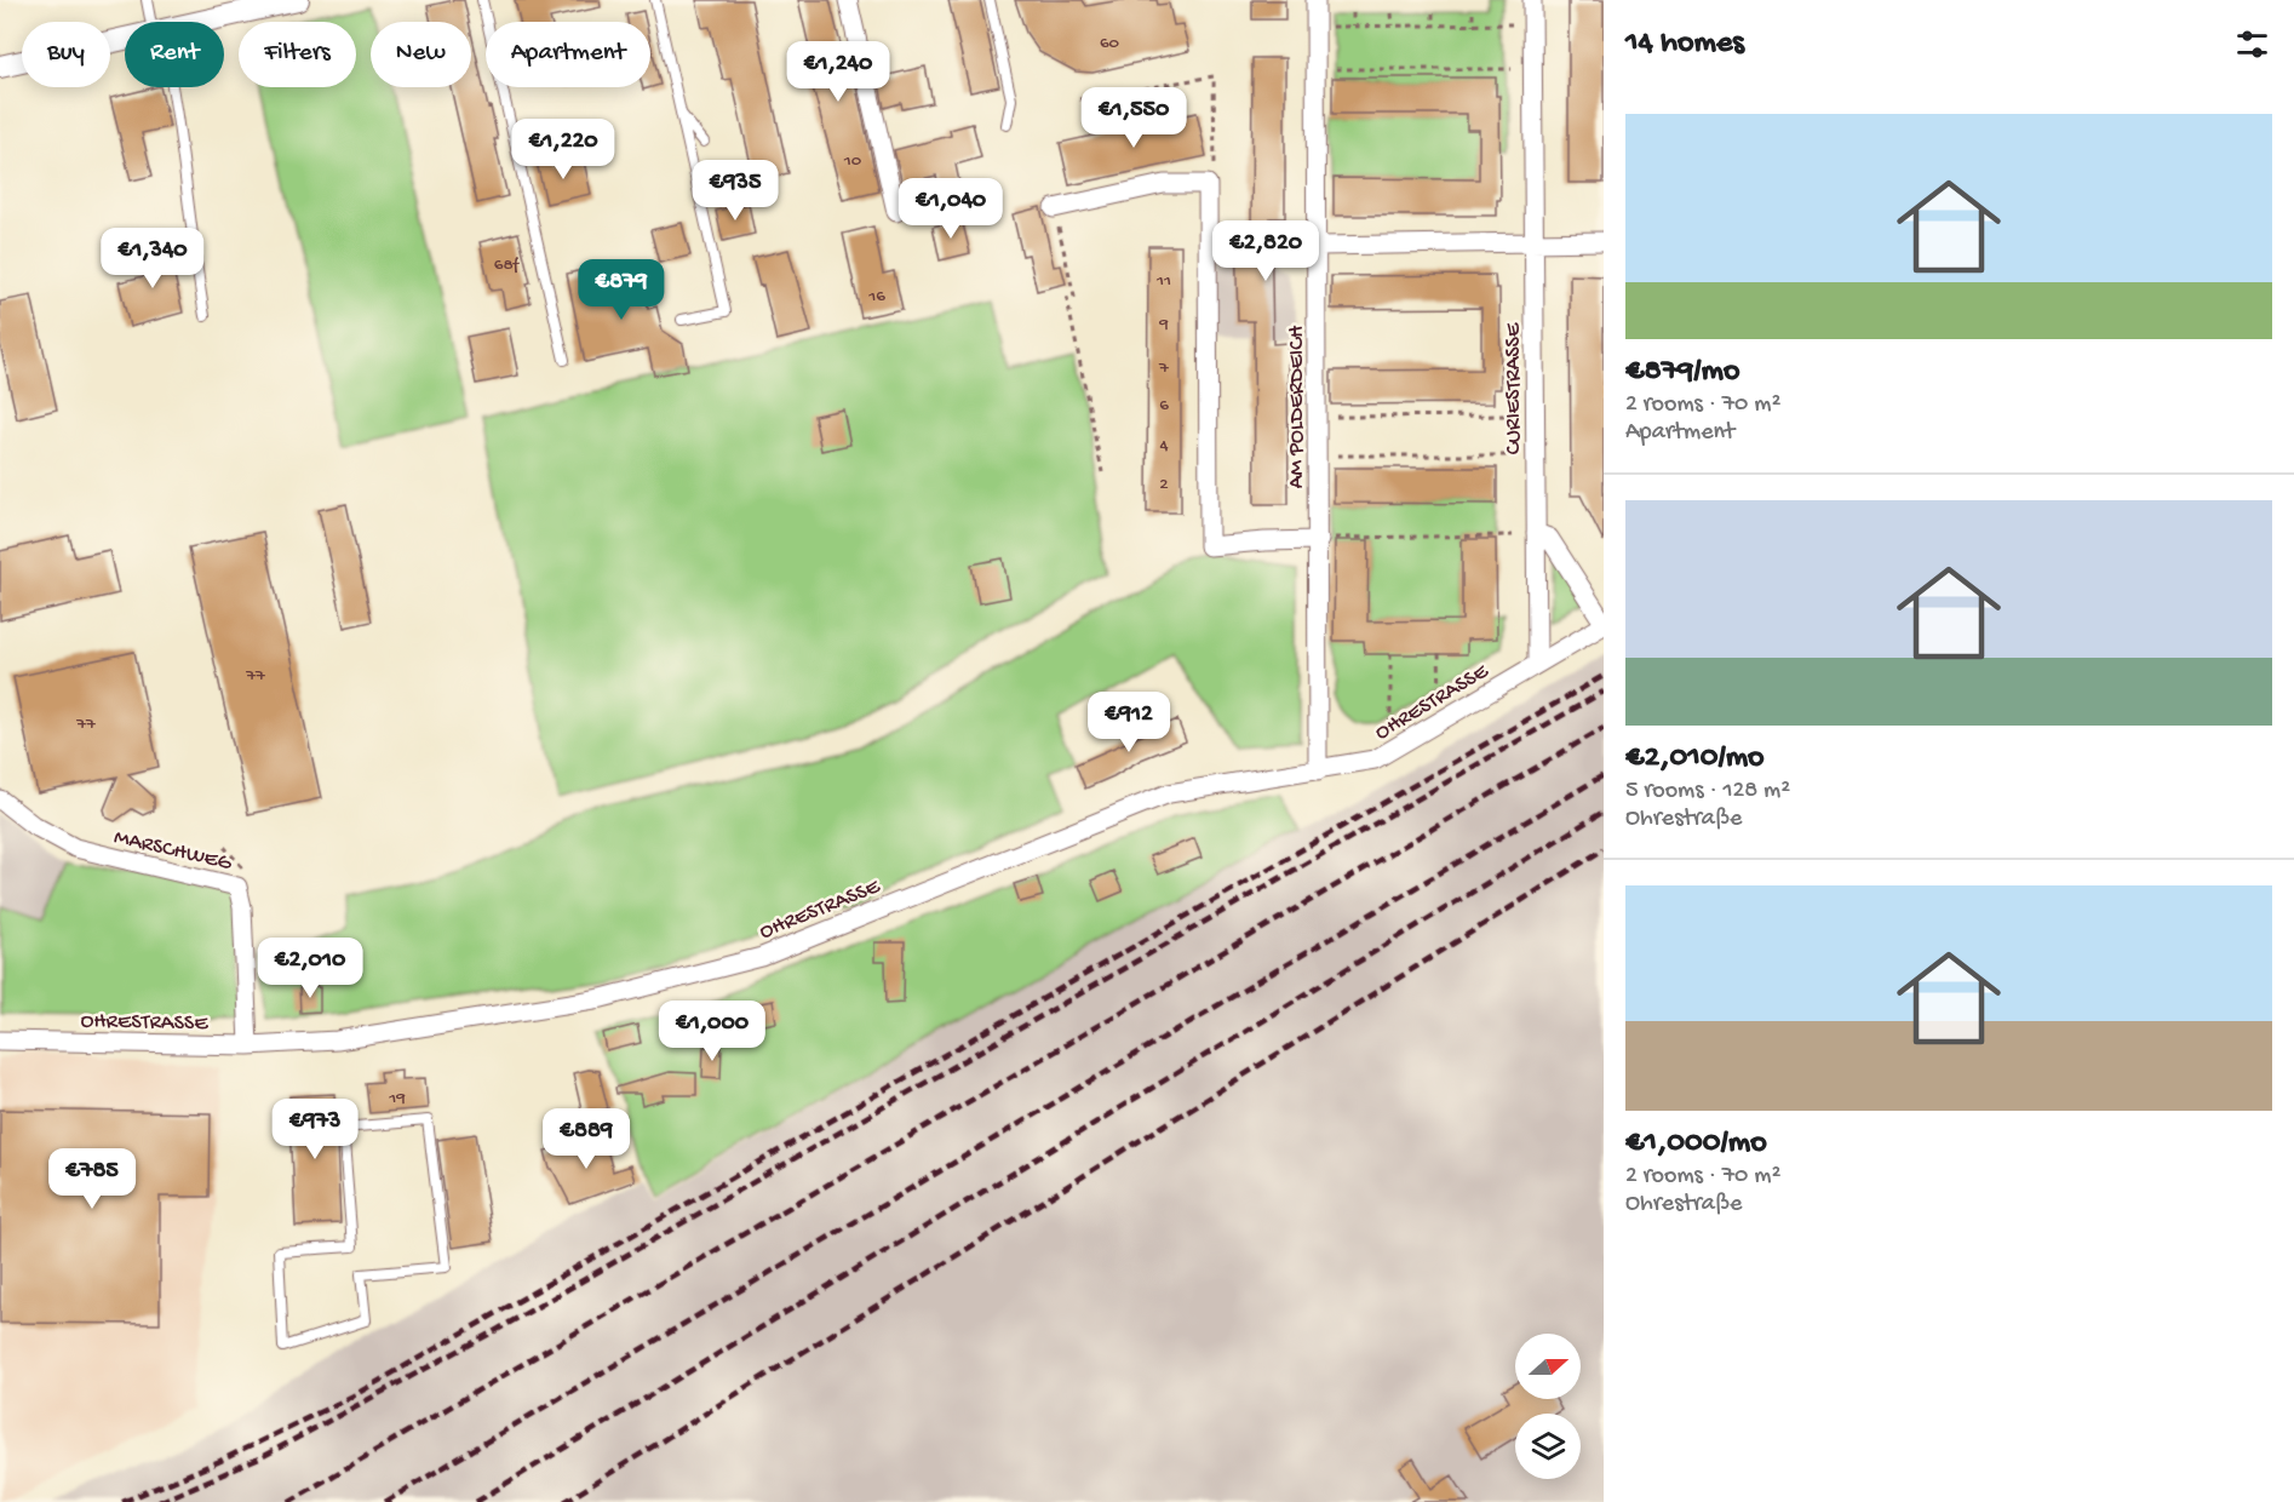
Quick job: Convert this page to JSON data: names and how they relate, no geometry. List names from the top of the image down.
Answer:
{
  "streets": {
    "street": [
      "CURIESTRASSE",
      "AM POLDERDEICH",
      "OHRESTRASSE",
      "MARSCHWEG"
    ]
  },
  "crossings": [
    ["CURIESTRASSE", "OHRESTRASSE"],
    ["AM POLDERDEICH", "OHRESTRASSE"],
    ["OHRESTRASSE", "MARSCHWEG"]
  ],
  "house_numbers": [
    "60",
    "10",
    "68f",
    "11",
    "16",
    "9",
    "7",
    "6",
    "4",
    "2",
    "77",
    "77",
    "19"
  ],
  "north": "right",
  "page": {
    "heading": "14 homes",
    "chip": [
      "Buy",
      "Rent",
      "Filters",
      "New",
      "Apartment"
    ],
    "price": [
      "€1,240",
      "€1,550",
      "€1,220",
      "€935",
      "€1,040",
      "€2,820",
      "€1,340",
      "€879",
      "€912",
      "€2,010",
      "€1,000",
      "€973",
      "€889",
      "€785"
    ],
    "list": [
      {
        "name": "€879/mo",
        "note": "2 rooms · 70 m² · Apartment"
      },
      {
        "name": "€2,010/mo",
        "note": "5 rooms · 128 m² · Ohrestraße"
      },
      {
        "name": "€1,000/mo",
        "note": "2 rooms · 70 m² · Ohrestraße"
      }
    ]
  }
}
